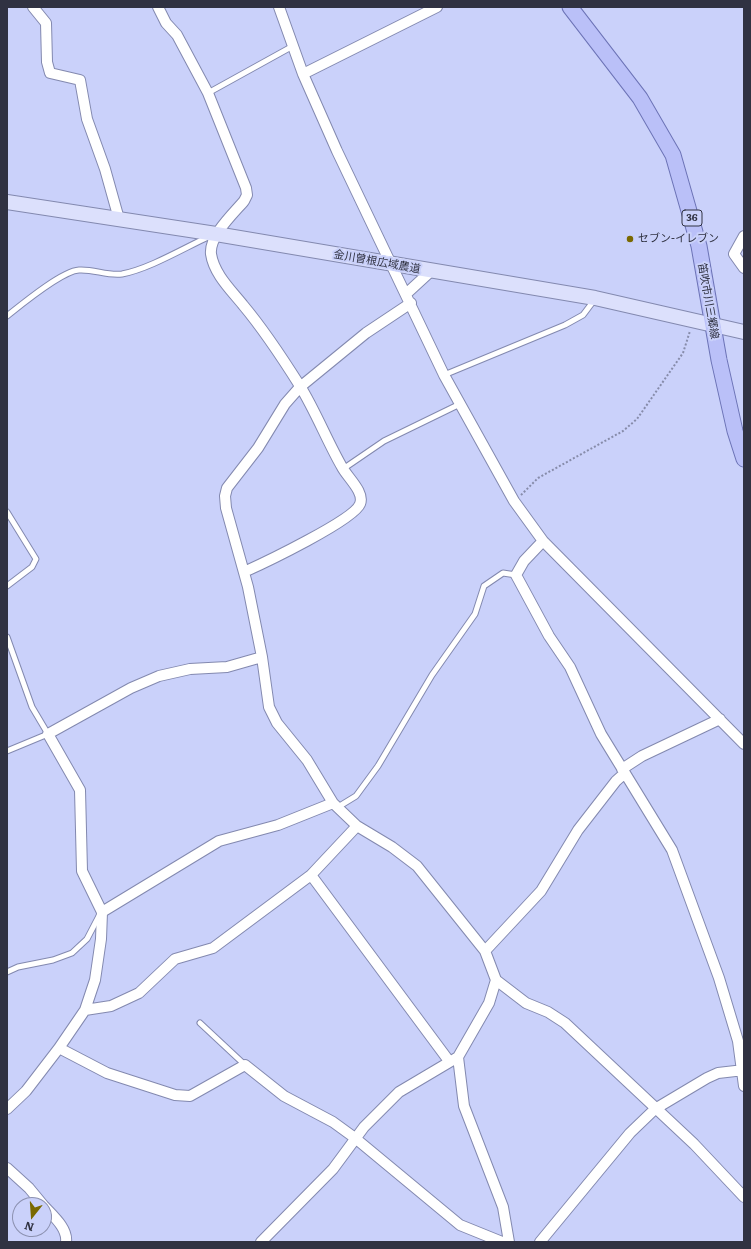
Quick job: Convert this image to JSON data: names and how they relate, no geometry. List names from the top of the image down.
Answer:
{
  "streets": {
    "main road": ["36", "笛吹市川三郷線"],
    "street": ["金川曽根広域農道"]
  },
  "crossings": [
    ["金川曽根広域農道", "笛吹市川三郷線"]
  ],
  "places": ["セブン-イレブン"],
  "north": "bottom"
}
